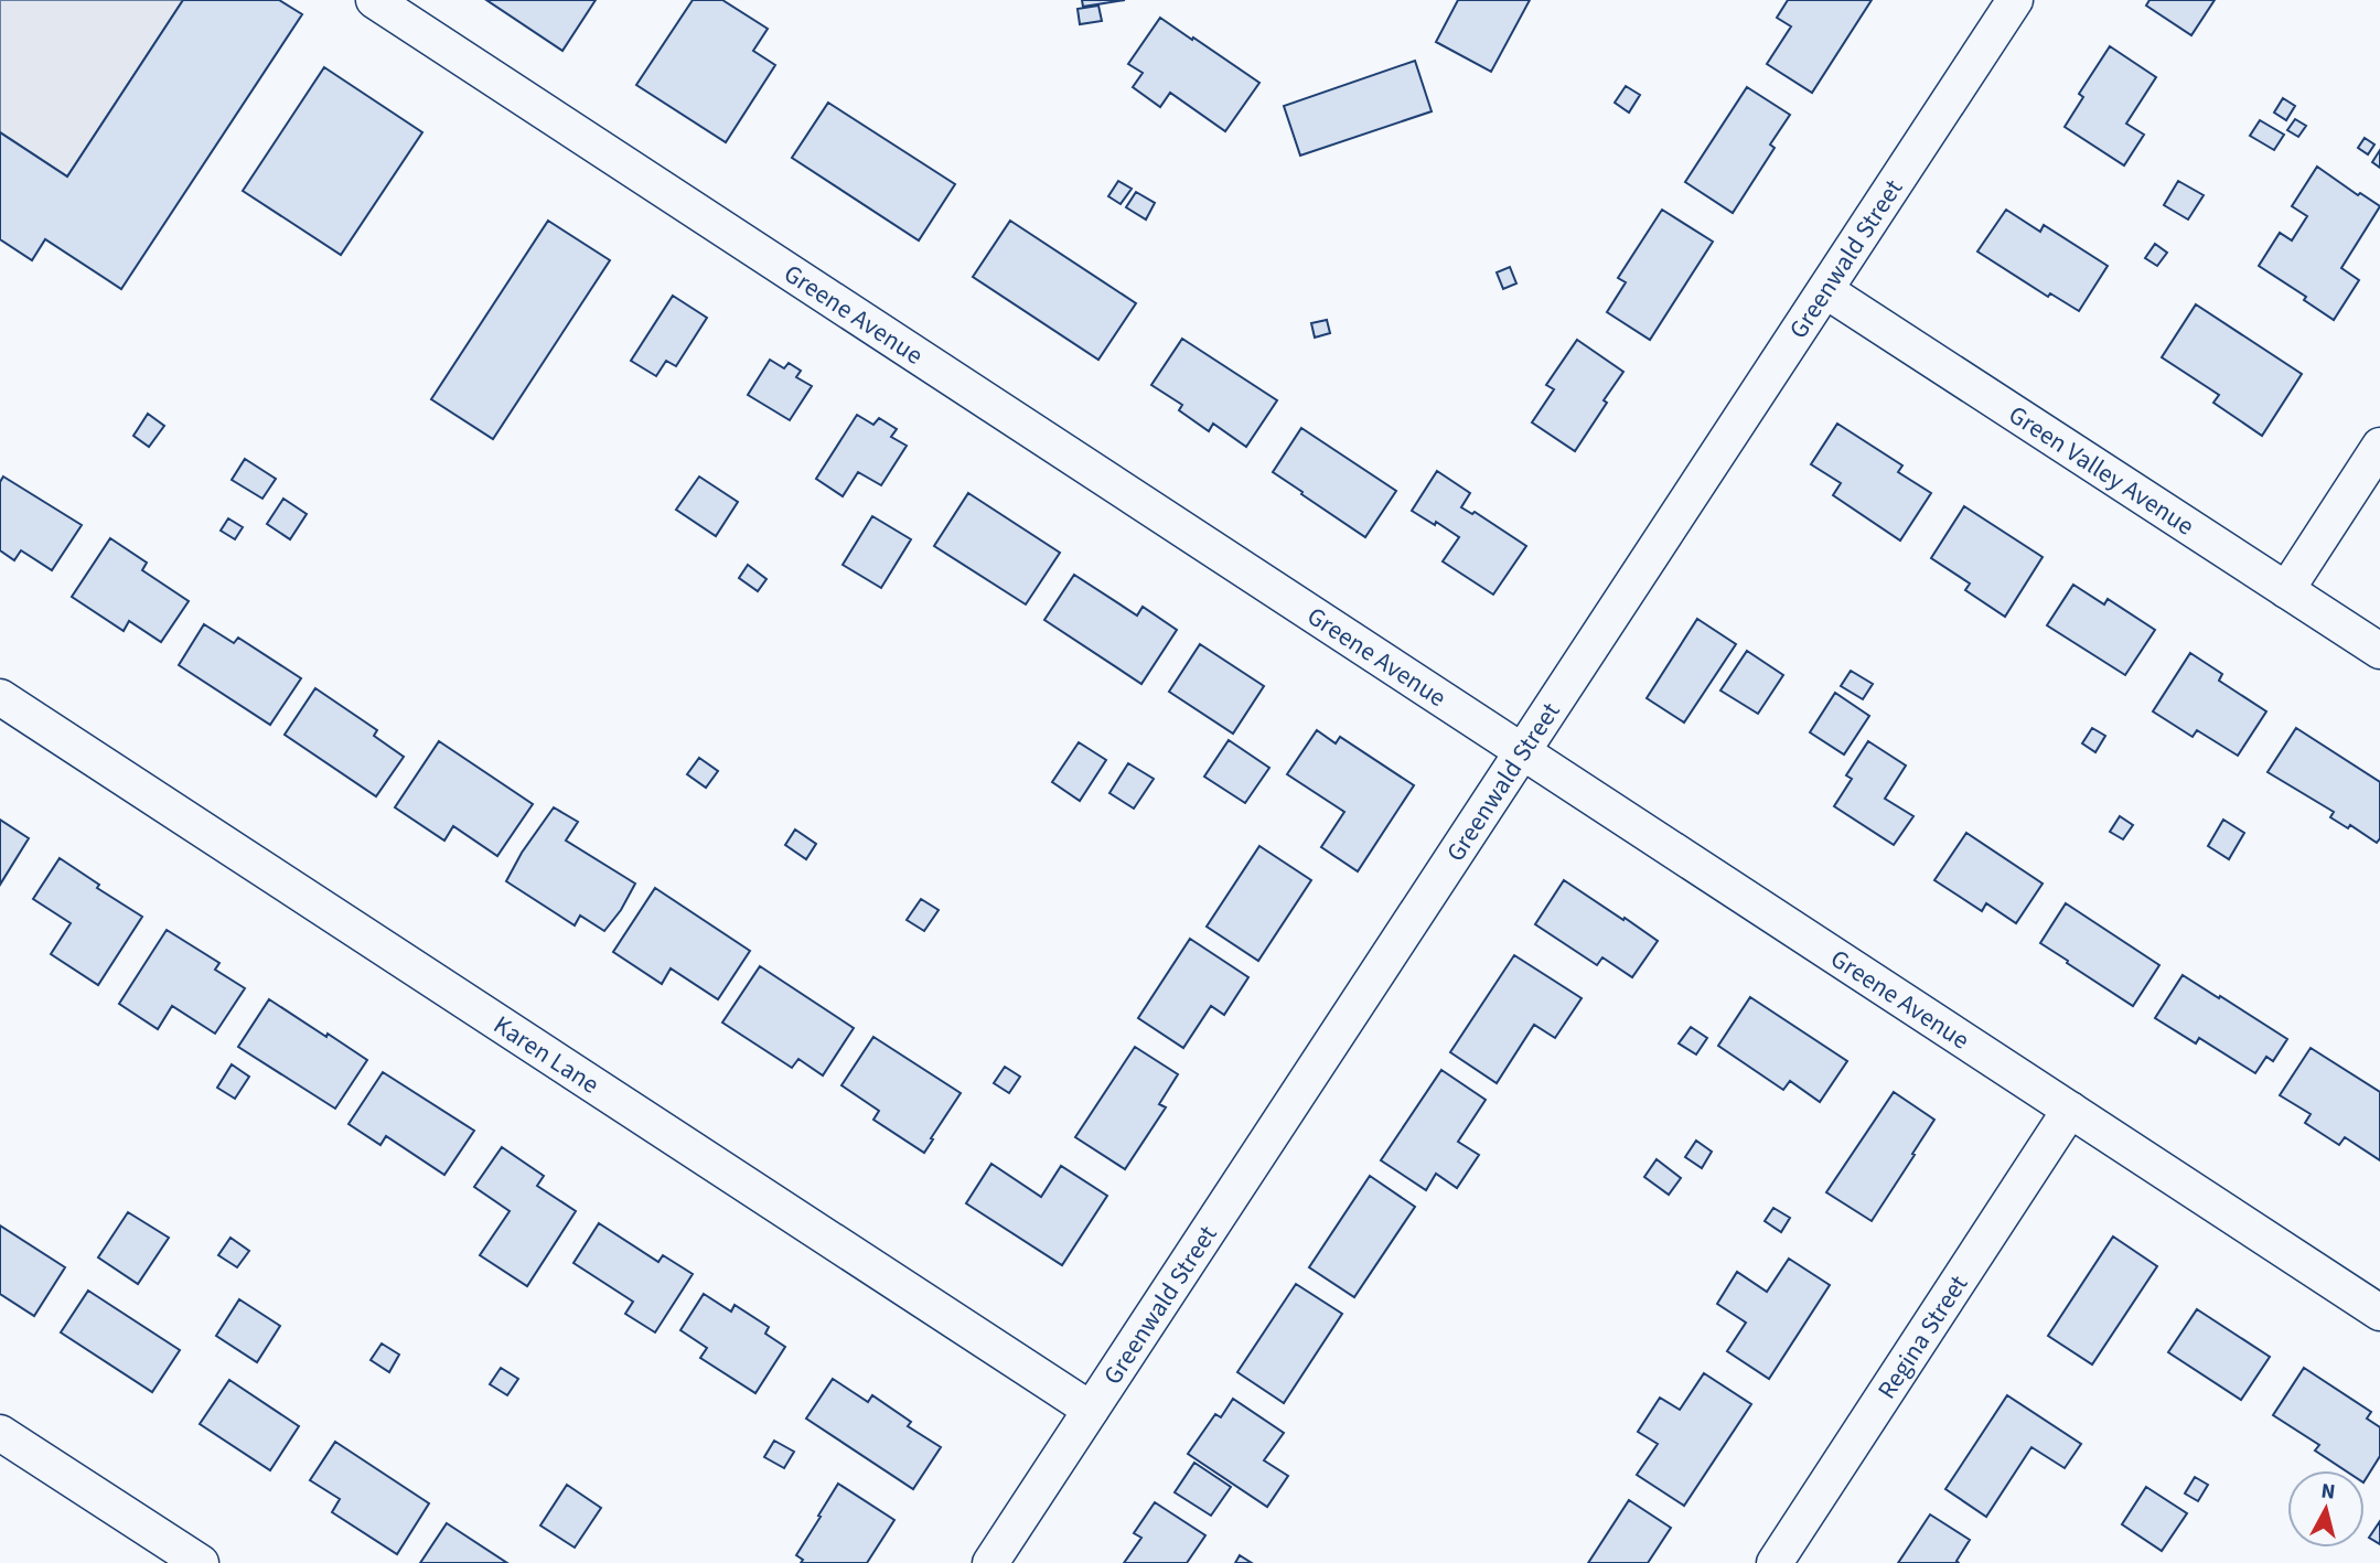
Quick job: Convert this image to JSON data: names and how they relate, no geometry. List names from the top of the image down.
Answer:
{
  "streets": {
    "street": [
      "Greenwald Street",
      "Greene Avenue",
      "Green Valley Avenue",
      "Karen Lane",
      "Regina Street"
    ]
  },
  "crossings": [
    ["Greenwald Street", "Greene Avenue"],
    ["Greenwald Street", "Green Valley Avenue"],
    ["Greenwald Street", "Karen Lane"],
    ["Greene Avenue", "Regina Street"]
  ],
  "north": "top"
}
